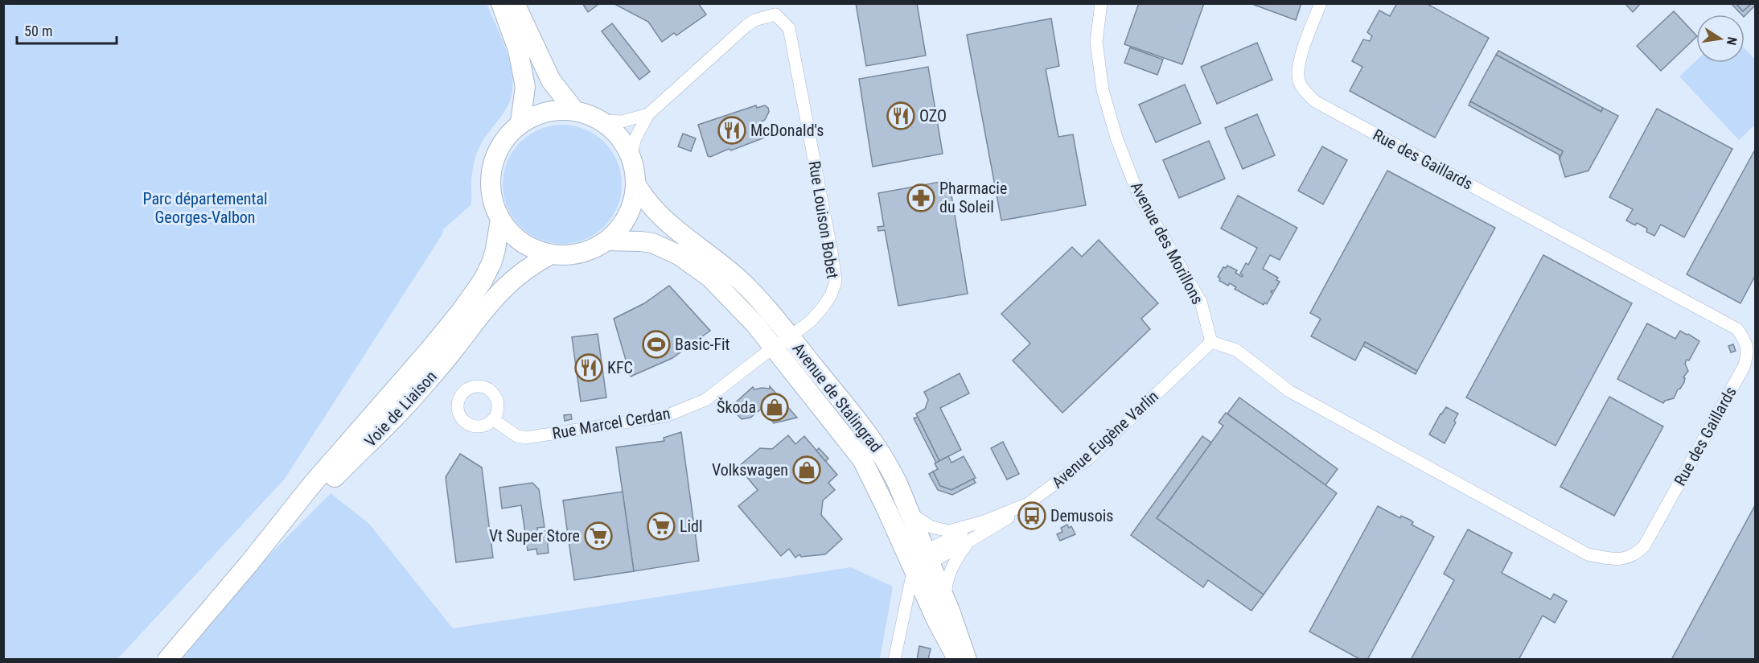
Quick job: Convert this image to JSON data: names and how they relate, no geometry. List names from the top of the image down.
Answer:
{
  "streets": {
    "main road": ["Avenue de Stalingrad", "Voie de Liaison"],
    "street": [
      "Rue des Gaillards",
      "Rue Louison Bobet",
      "Avenue des Morillons",
      "Rue Marcel Cerdan",
      "Avenue Eugène Varlin"
    ]
  },
  "crossings": [
    ["Rue des Gaillards", "Avenue des Morillons"],
    ["Rue des Gaillards", "Avenue Eugène Varlin"],
    ["Rue Louison Bobet", "Avenue de Stalingrad"],
    ["Rue Louison Bobet", "Rue Marcel Cerdan"],
    ["Avenue des Morillons", "Avenue Eugène Varlin"],
    ["Avenue de Stalingrad", "Voie de Liaison"],
    ["Avenue de Stalingrad", "Rue Marcel Cerdan"],
    ["Avenue de Stalingrad", "Avenue Eugène Varlin"]
  ],
  "parks": ["Parc départemental Georges-Valbon"],
  "places": {
    "restaurant": ["OZO", "McDonald's", "KFC"],
    "pharmacy": ["Pharmacie du Soleil"],
    "sports": ["Basic-Fit"],
    "shop": ["Škoda", "Volkswagen"],
    "bus stop": ["Demusois"],
    "supermarket": ["Lidl", "Vt Super Store"]
  },
  "scale_bar": "50 m",
  "north": "right"
}
